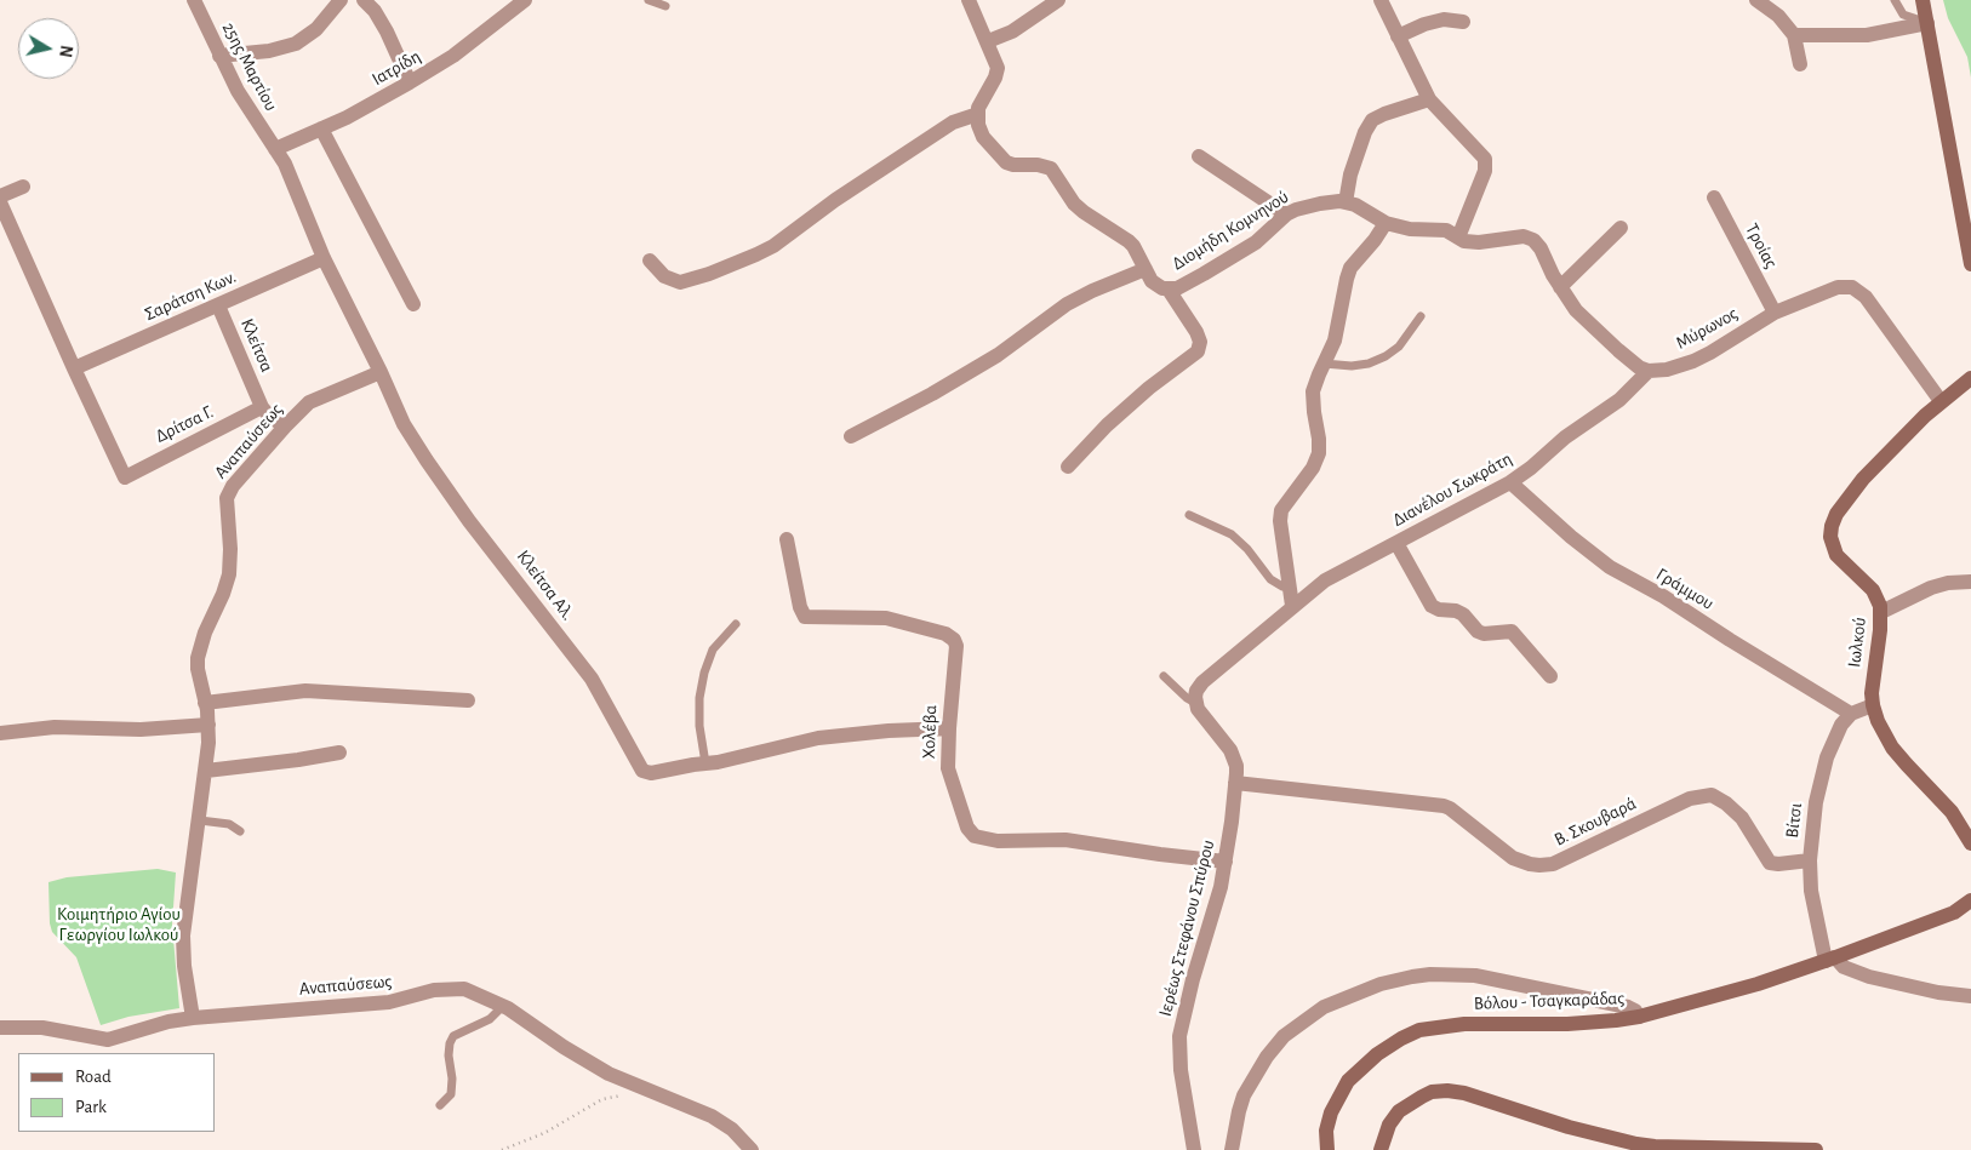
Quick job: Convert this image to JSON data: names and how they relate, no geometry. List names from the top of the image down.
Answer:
{
  "streets": {
    "main road": ["Ιωλκού", "Βόλου - Τσαγκαράδας"],
    "street": [
      "25ης Μαρτίου",
      "Ιατρίδη",
      "Διομήδη Κομνηνού",
      "Τροίας",
      "Σαράτση Κων.",
      "Μύρωνος",
      "Κλείτσα",
      "Δρίτσα Γ.",
      "Αναπαύσεως",
      "Διανέλου Σωκράτη",
      "Κλείτσα Αλ.",
      "Γράμμου",
      "Χολέβα",
      "Βίτσι",
      "Β. Σκουβαρά",
      "Ιερέως Στεφάνου Σπύρου"
    ]
  },
  "crossings": [
    ["25ης Μαρτίου", "Ιατρίδη"],
    ["25ης Μαρτίου", "Κλείτσα Αλ."],
    ["Ιατρίδη", "Κλείτσα Αλ."],
    ["Τροίας", "Μύρωνος"],
    ["Σαράτση Κων.", "Κλείτσα"],
    ["Σαράτση Κων.", "Δρίτσα Γ."],
    ["Σαράτση Κων.", "Κλείτσα Αλ."],
    ["Μύρωνος", "Διανέλου Σωκράτη"],
    ["Μύρωνος", "Ιωλκού"],
    ["Κλείτσα", "Δρίτσα Γ."],
    ["Κλείτσα", "Αναπαύσεως"],
    ["Αναπαύσεως", "Κλείτσα Αλ."],
    ["Διανέλου Σωκράτη", "Γράμμου"],
    ["Κλείτσα Αλ.", "Χολέβα"],
    ["Γράμμου", "Βίτσι"],
    ["Χολέβα", "Ιερέως Στεφάνου Σπύρου"],
    ["Βίτσι", "Β. Σκουβαρά"],
    ["Βίτσι", "Βόλου - Τσαγκαράδας"],
    ["Β. Σκουβαρά", "Ιερέως Στεφάνου Σπύρου"]
  ],
  "parks": ["Κοιμητήριο Αγίου Γεωργίου Ιωλκού"],
  "legend": ["Road", "Park"],
  "north": "right"
}
